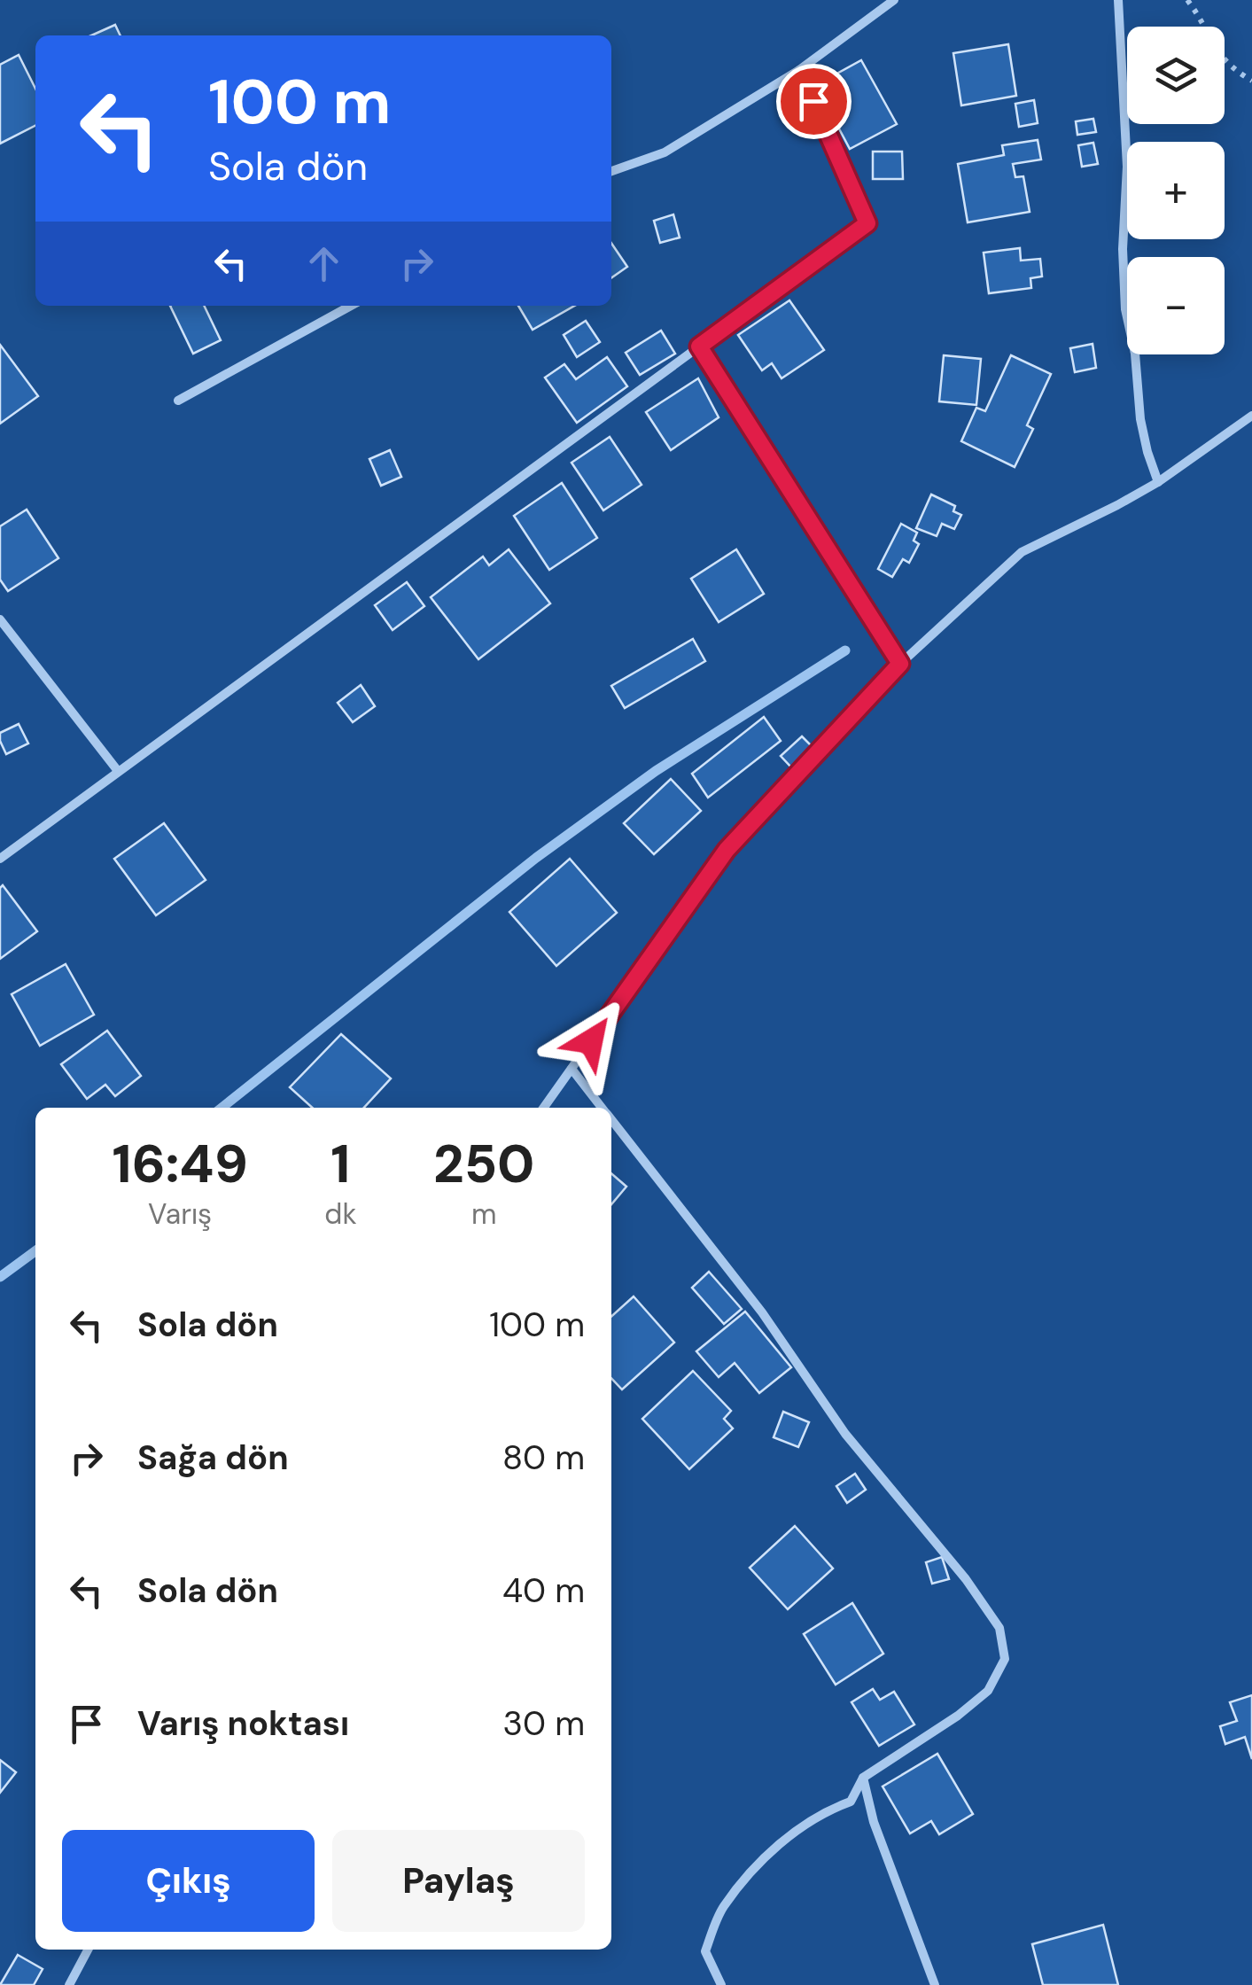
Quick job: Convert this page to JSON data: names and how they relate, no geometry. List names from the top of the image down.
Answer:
{
  "page": {
    "map_buttons": ["+", "−"],
    "turn": ["100 m", "Sola dön"],
    "eta": [
      "16:49",
      "Varış",
      "1",
      "dk",
      "250",
      "m"
    ],
    "list": [
      {
        "name": "Sola dön",
        "value": "100 m"
      },
      {
        "name": "Sağa dön",
        "value": "80 m"
      },
      {
        "name": "Sola dön",
        "value": "40 m"
      },
      {
        "name": "Varış noktası",
        "value": "30 m"
      }
    ],
    "buttons": ["Çıkış", "Paylaş"]
  }
}
